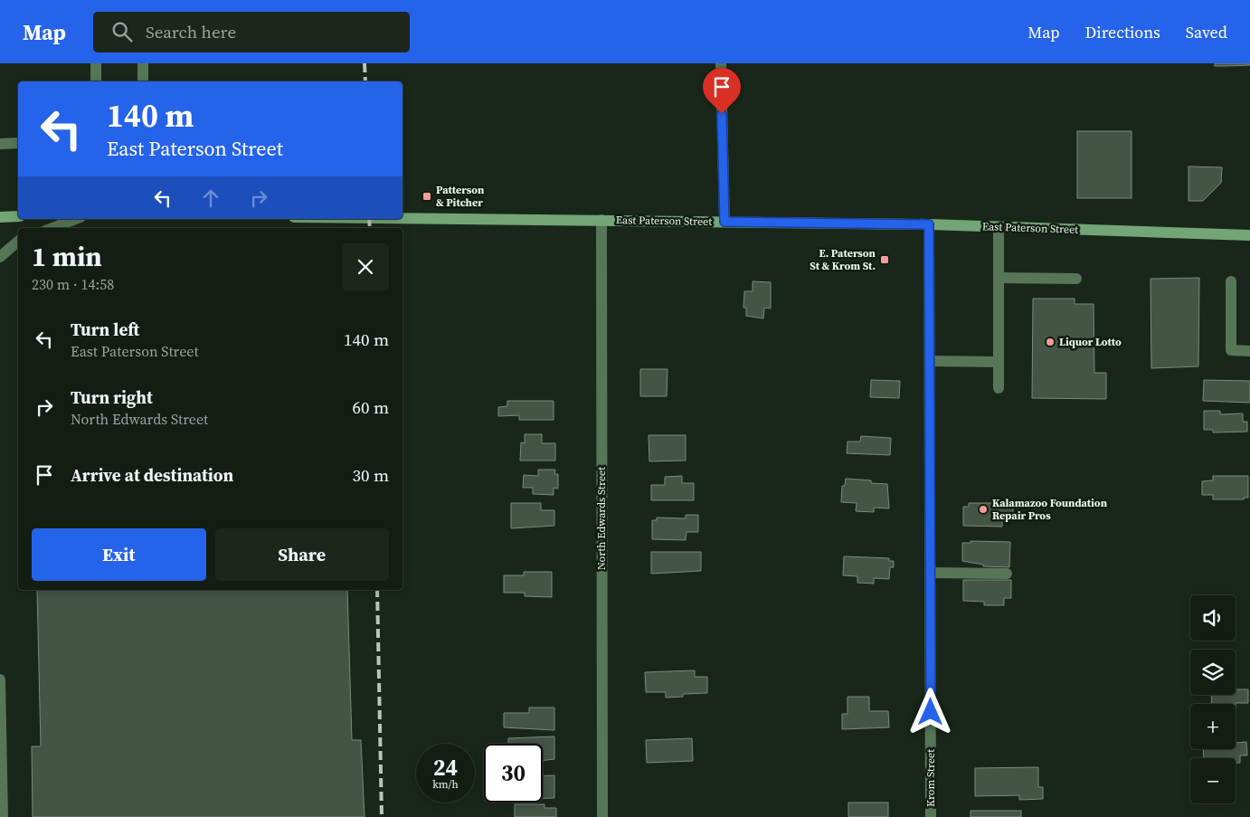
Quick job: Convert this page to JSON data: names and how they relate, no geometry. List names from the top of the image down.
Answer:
{
  "streets": {
    "street": ["East Paterson Street", "North Edwards Street", "Krom Street"]
  },
  "crossings": [
    ["East Paterson Street", "North Edwards Street"],
    ["East Paterson Street", "Krom Street"]
  ],
  "places": {
    "transit": ["Patterson & Pitcher", "E. Paterson St & Krom St."],
    "other": ["Liquor Lotto", "Kalamazoo Foundation Repair Pros"]
  },
  "page": {
    "header": "Map",
    "search": "Search here",
    "nav": ["Map", "Directions", "Saved"],
    "turn": ["140 m", "East Paterson Street"],
    "heading": ["1 min", "230 m · 14:58"],
    "list": [
      {
        "name": "Turn left",
        "note": "East Paterson Street",
        "value": "140 m"
      },
      {
        "name": "Turn right",
        "note": "North Edwards Street",
        "value": "60 m"
      },
      {
        "name": "Arrive at destination",
        "value": "30 m"
      }
    ],
    "buttons": ["Exit", "Share"],
    "map_buttons": ["+", "−"],
    "speed": "24 km/h",
    "limit": "30"
  }
}
